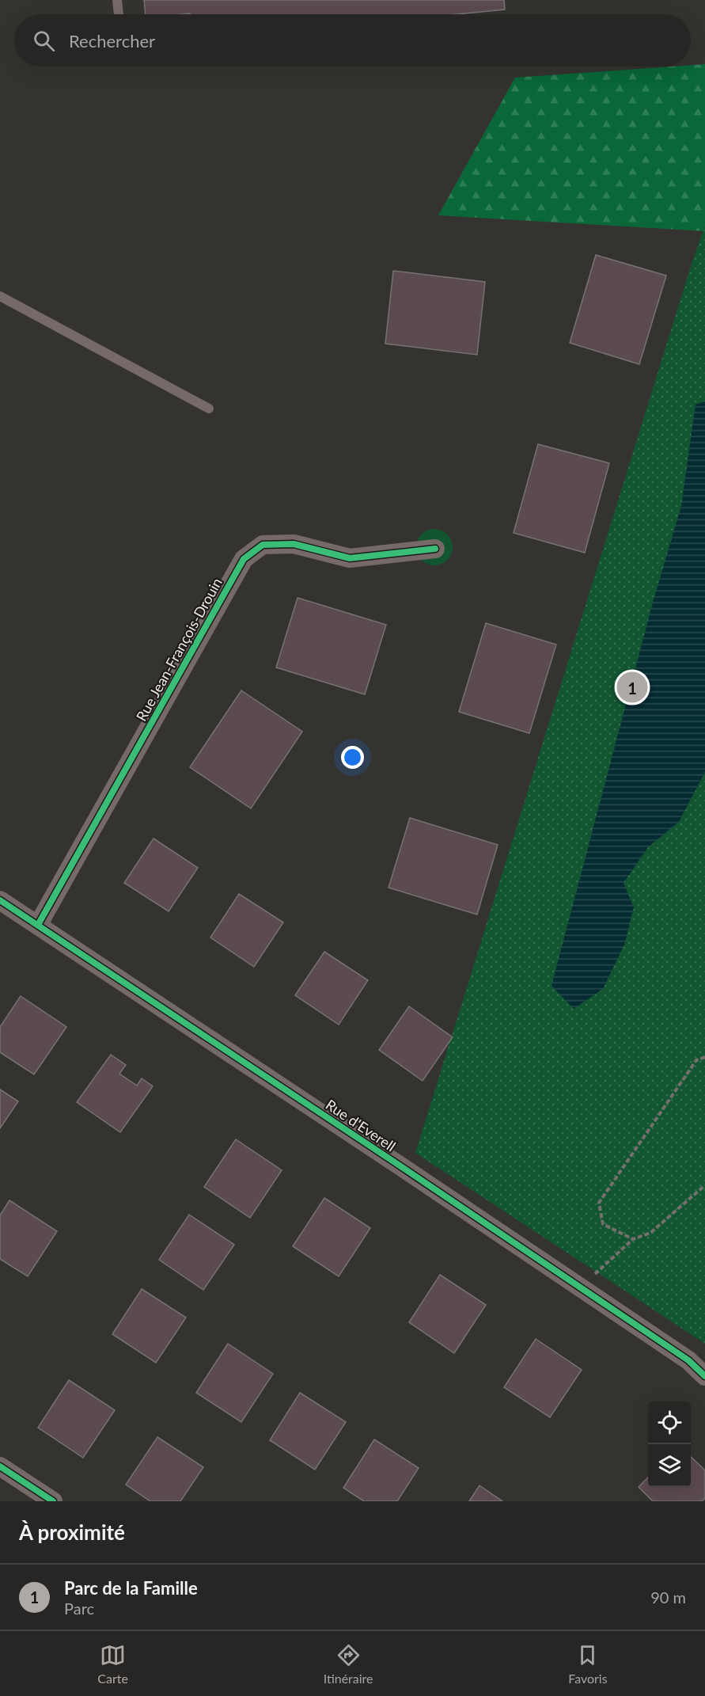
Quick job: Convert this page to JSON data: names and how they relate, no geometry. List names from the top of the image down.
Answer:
{
  "streets": {
    "street": ["Rue Jean-François-Drouin", "Rue d'Everell"]
  },
  "crossings": [
    ["Rue Jean-François-Drouin", "Rue d'Everell"]
  ],
  "page": {
    "search": "Rechercher",
    "pins": "1",
    "heading": "À proximité",
    "list": [
      {
        "mark": "1",
        "name": "Parc de la Famille",
        "note": "Parc",
        "value": "90 m"
      }
    ],
    "nav": ["Carte", "Itinéraire", "Favoris"]
  }
}
